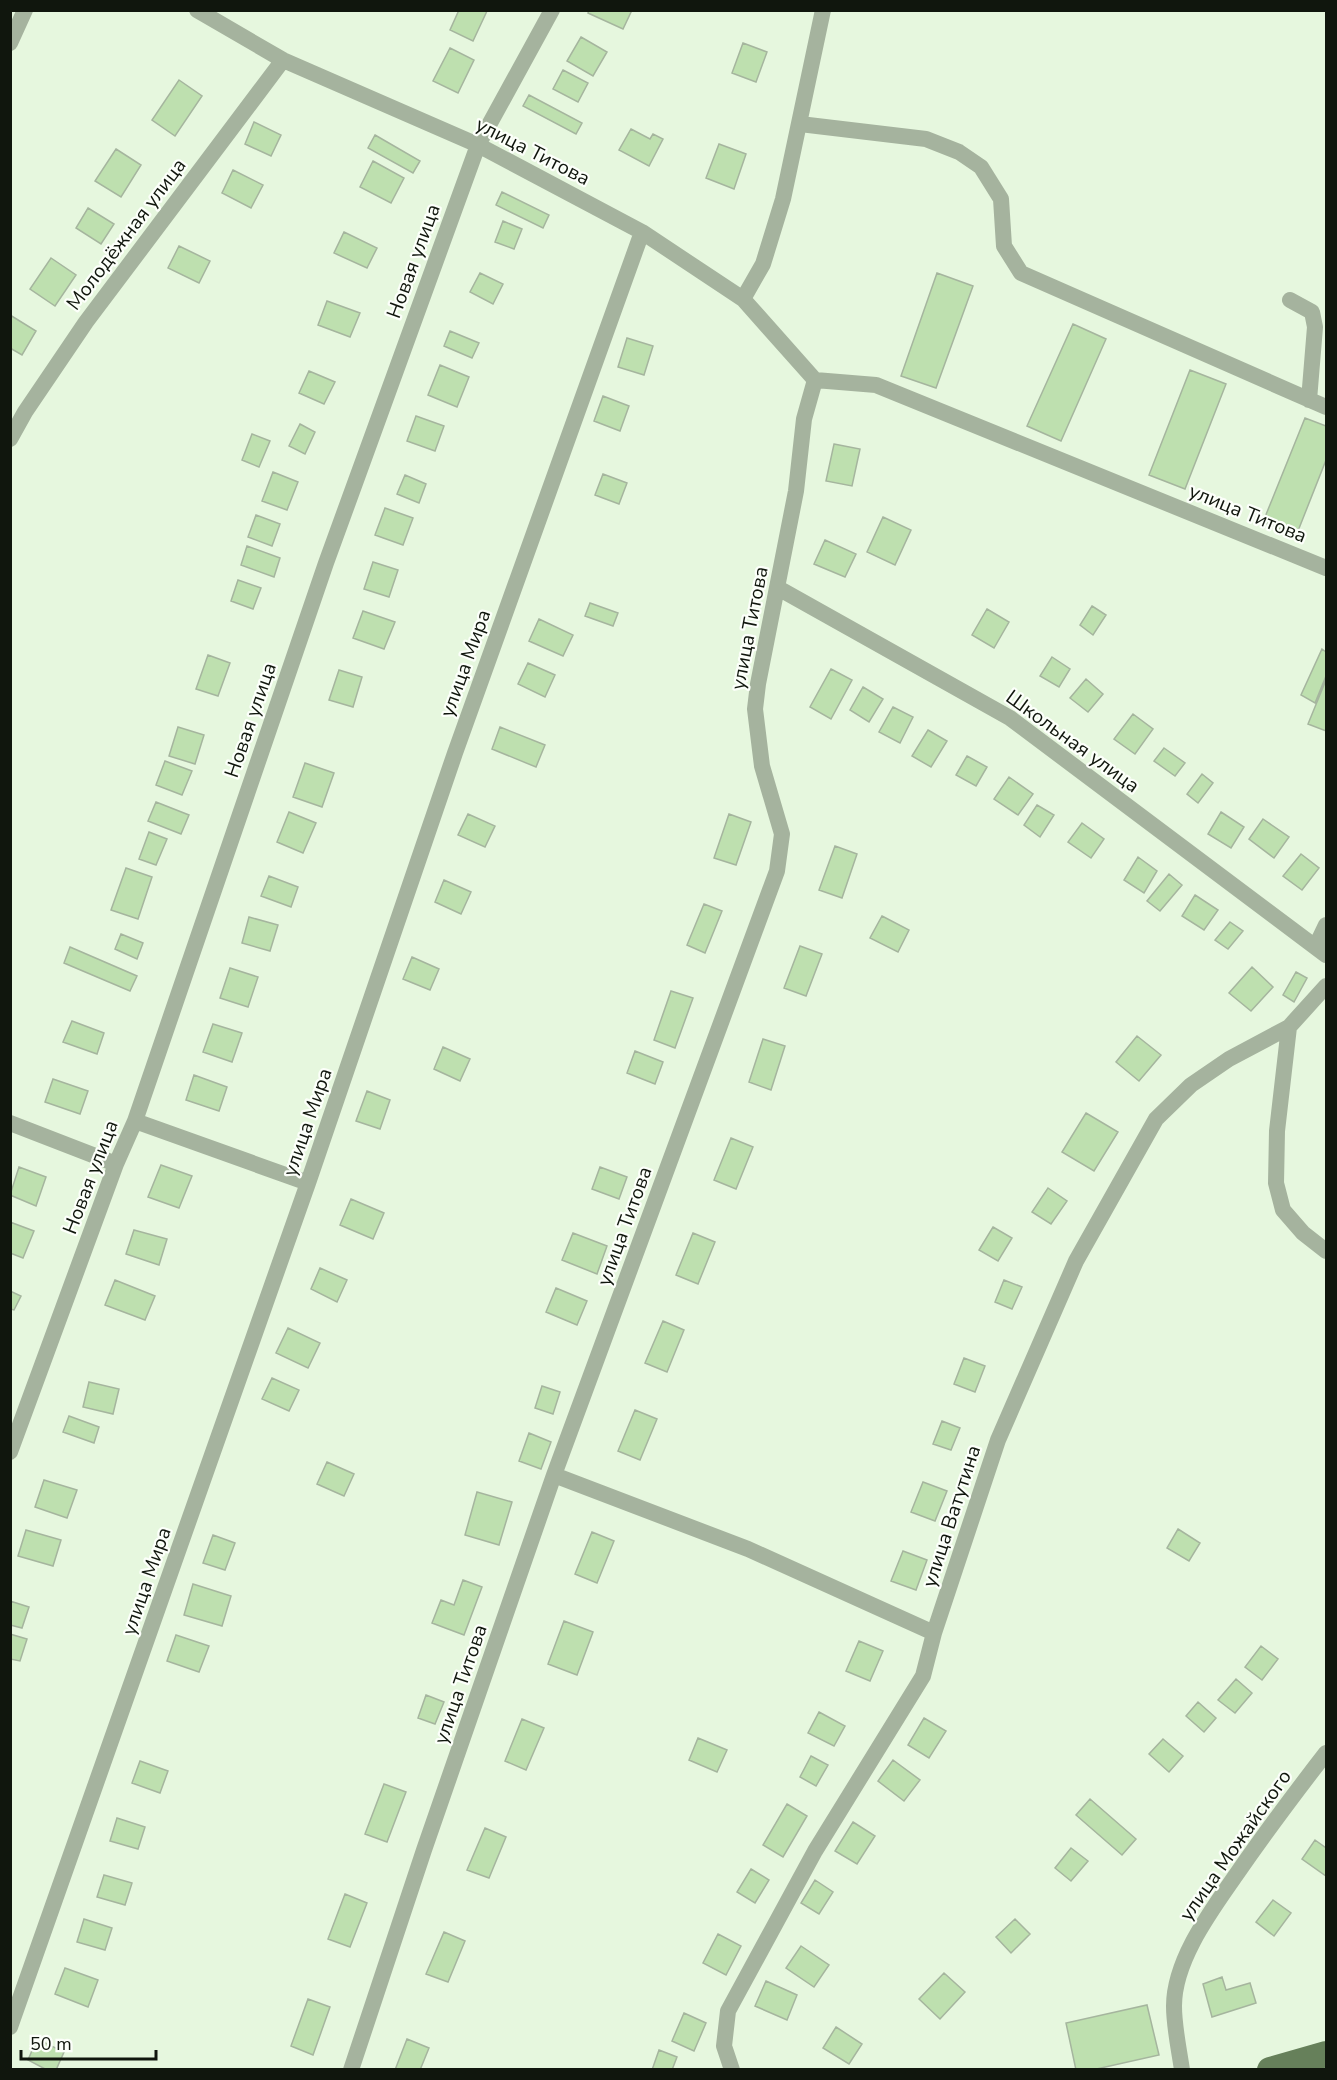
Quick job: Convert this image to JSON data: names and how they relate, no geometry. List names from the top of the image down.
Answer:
{
  "streets": {
    "street": [
      "улица Титова",
      "Молодёжная улица",
      "Новая улица",
      "улица Мира",
      "Школьная улица",
      "улица Ватутина",
      "улица Можайского"
    ]
  },
  "crossings": [
    ["улица Титова", "Молодёжная улица"],
    ["улица Титова", "Новая улица"],
    ["улица Титова", "улица Мира"],
    ["улица Титова", "Школьная улица"]
  ],
  "scale_bar": "50 m"
}
